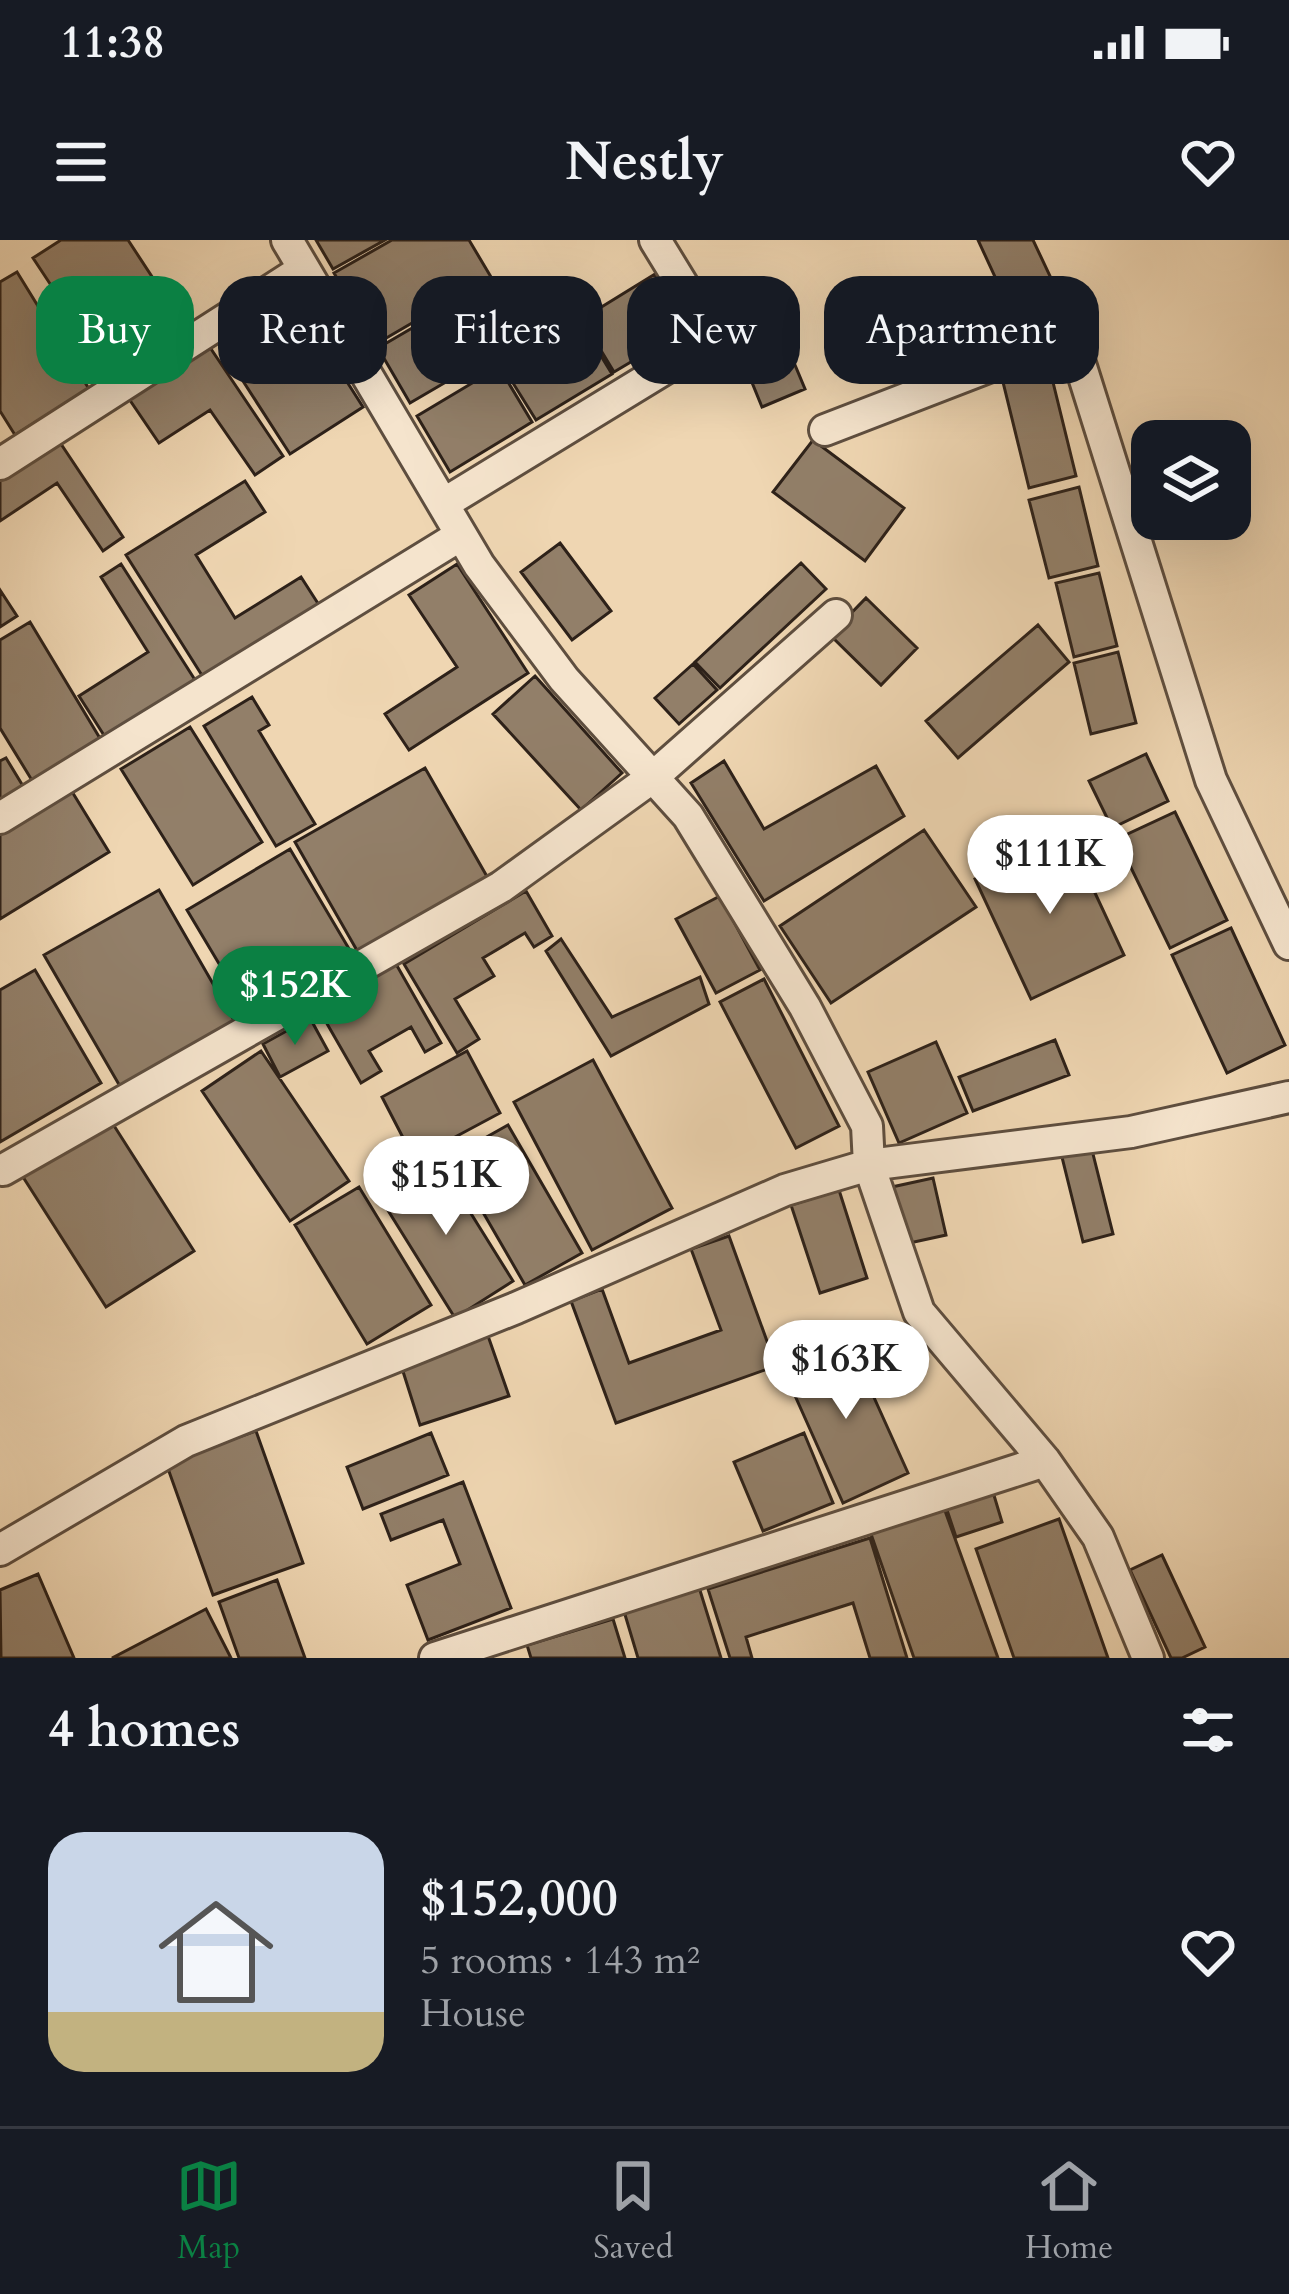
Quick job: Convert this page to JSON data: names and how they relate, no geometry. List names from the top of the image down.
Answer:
{
  "page": {
    "status": "11:38",
    "header": "Nestly",
    "chip": [
      "Buy",
      "Rent",
      "Filters",
      "New",
      "Apartment"
    ],
    "price": [
      "$111K",
      "$152K",
      "$151K",
      "$163K"
    ],
    "heading": "4 homes",
    "list": [
      {
        "name": "$152,000",
        "note": "5 rooms · 143 m² · House"
      }
    ],
    "tabs": ["Map", "Saved", "Home"]
  }
}
